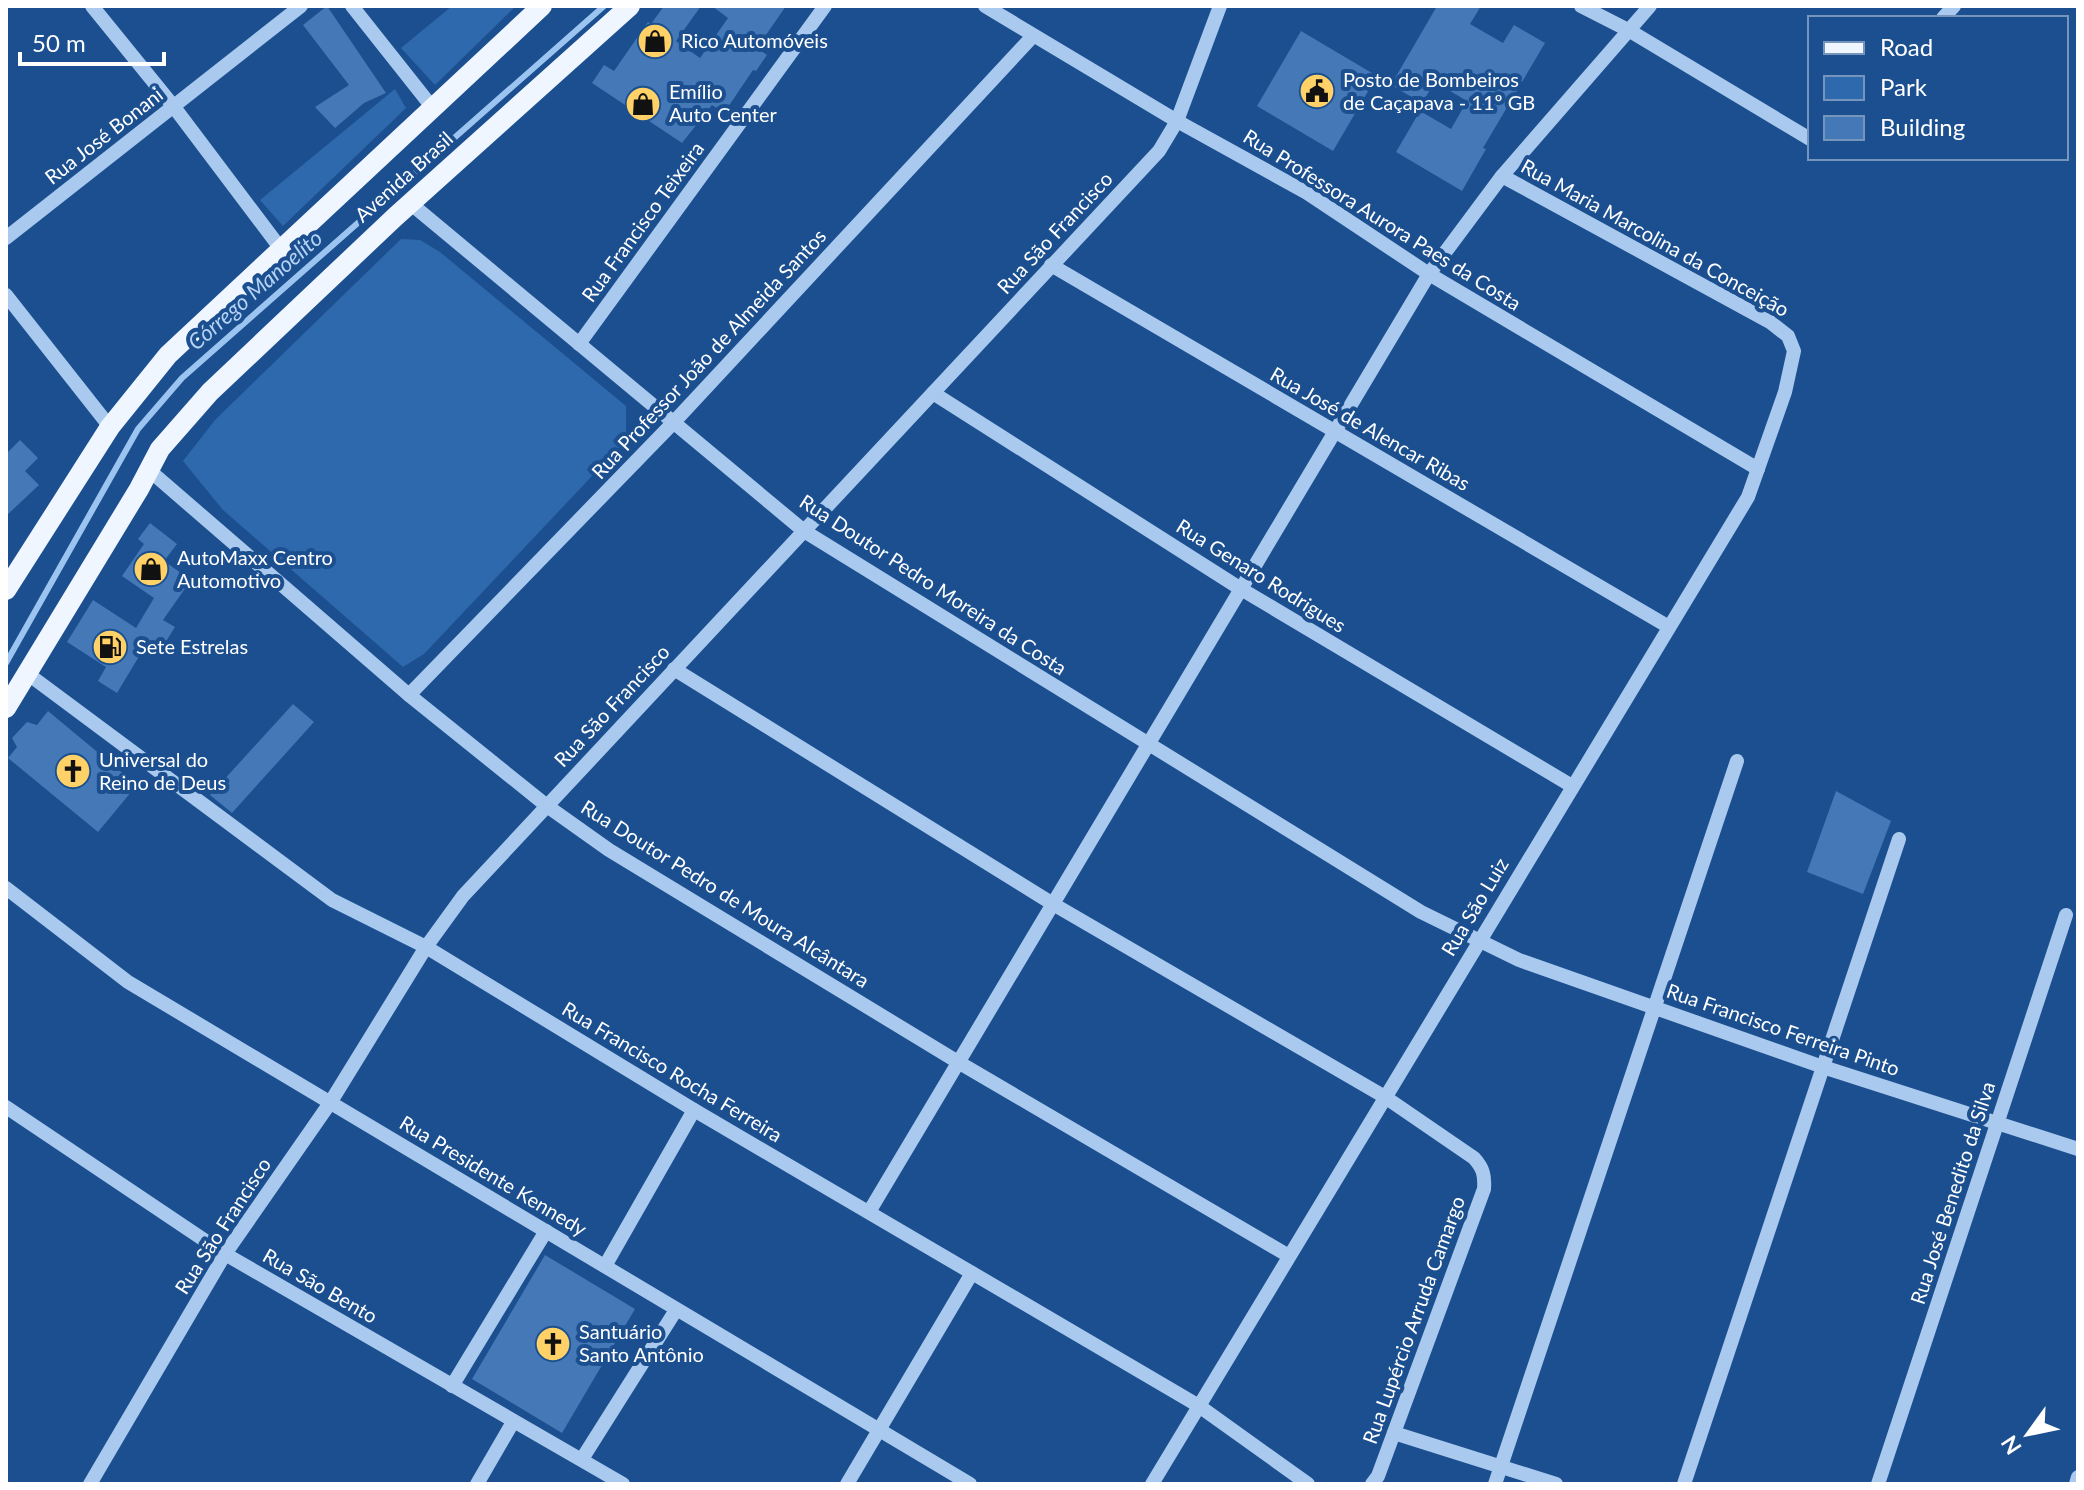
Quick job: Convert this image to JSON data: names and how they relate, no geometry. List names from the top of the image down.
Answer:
{
  "streets": {
    "main road": ["Avenida Brasil"],
    "street": [
      "Rua José Bonani",
      "Rua Professora Aurora Paes da Costa",
      "Rua Francisco Teixeira",
      "Rua São Francisco",
      "Rua Maria Marcolina da Conceição",
      "Rua Professor João de Almeida Santos",
      "Rua José de Alencar Ribas",
      "Rua Genaro Rodrigues",
      "Rua Doutor Pedro Moreira da Costa",
      "Rua Doutor Pedro de Moura Alcântara",
      "Rua São Luiz",
      "Rua Francisco Ferreira Pinto",
      "Rua Francisco Rocha Ferreira",
      "Rua Presidente Kennedy",
      "Rua José Benedito da Silva",
      "Rua São Bento",
      "Rua Lupércio Arruda Camargo"
    ]
  },
  "crossings": [
    ["Avenida Brasil", "Rua Doutor Pedro Moreira da Costa"],
    ["Avenida Brasil", "Rua Doutor Pedro de Moura Alcântara"],
    ["Avenida Brasil", "Rua Francisco Rocha Ferreira"],
    ["Rua Professora Aurora Paes da Costa", "Rua São Francisco"],
    ["Rua Professora Aurora Paes da Costa", "Rua Professor João de Almeida Santos"],
    ["Rua Professora Aurora Paes da Costa", "Rua São Luiz"],
    ["Rua Francisco Teixeira", "Rua Doutor Pedro Moreira da Costa"],
    ["Rua São Francisco", "Rua José de Alencar Ribas"],
    ["Rua São Francisco", "Rua Genaro Rodrigues"],
    ["Rua São Francisco", "Rua Doutor Pedro Moreira da Costa"],
    ["Rua São Francisco", "Rua Doutor Pedro de Moura Alcântara"],
    ["Rua São Francisco", "Rua Francisco Rocha Ferreira"],
    ["Rua São Francisco", "Rua Presidente Kennedy"],
    ["Rua São Francisco", "Rua São Bento"],
    ["Rua Maria Marcolina da Conceição", "Rua São Luiz"],
    ["Rua Professor João de Almeida Santos", "Rua Doutor Pedro Moreira da Costa"],
    ["Rua Professor João de Almeida Santos", "Rua Doutor Pedro de Moura Alcântara"],
    ["Rua José de Alencar Ribas", "Rua São Luiz"],
    ["Rua Genaro Rodrigues", "Rua São Luiz"],
    ["Rua Doutor Pedro Moreira da Costa", "Rua São Luiz"],
    ["Rua Doutor Pedro Moreira da Costa", "Rua Francisco Ferreira Pinto"],
    ["Rua Doutor Pedro de Moura Alcântara", "Rua São Luiz"],
    ["Rua São Luiz", "Rua Francisco Ferreira Pinto"],
    ["Rua São Luiz", "Rua Francisco Rocha Ferreira"],
    ["Rua São Luiz", "Rua Lupércio Arruda Camargo"],
    ["Rua Francisco Ferreira Pinto", "Rua José Benedito da Silva"]
  ],
  "water": ["Córrego Manoelito"],
  "places": {
    "shop": ["Rico Automóveis", "Emílio Auto Center", "AutoMaxx Centro Automotivo"],
    "public building": ["Posto de Bombeiros de Caçapava - 11º GB"],
    "fuel station": ["Sete Estrelas"],
    "church": ["Universal do Reino de Deus", "Santuário Santo Antônio"]
  },
  "legend": ["Road", "Park", "Building"],
  "scale_bar": "50 m",
  "north": "bottom left"
}
